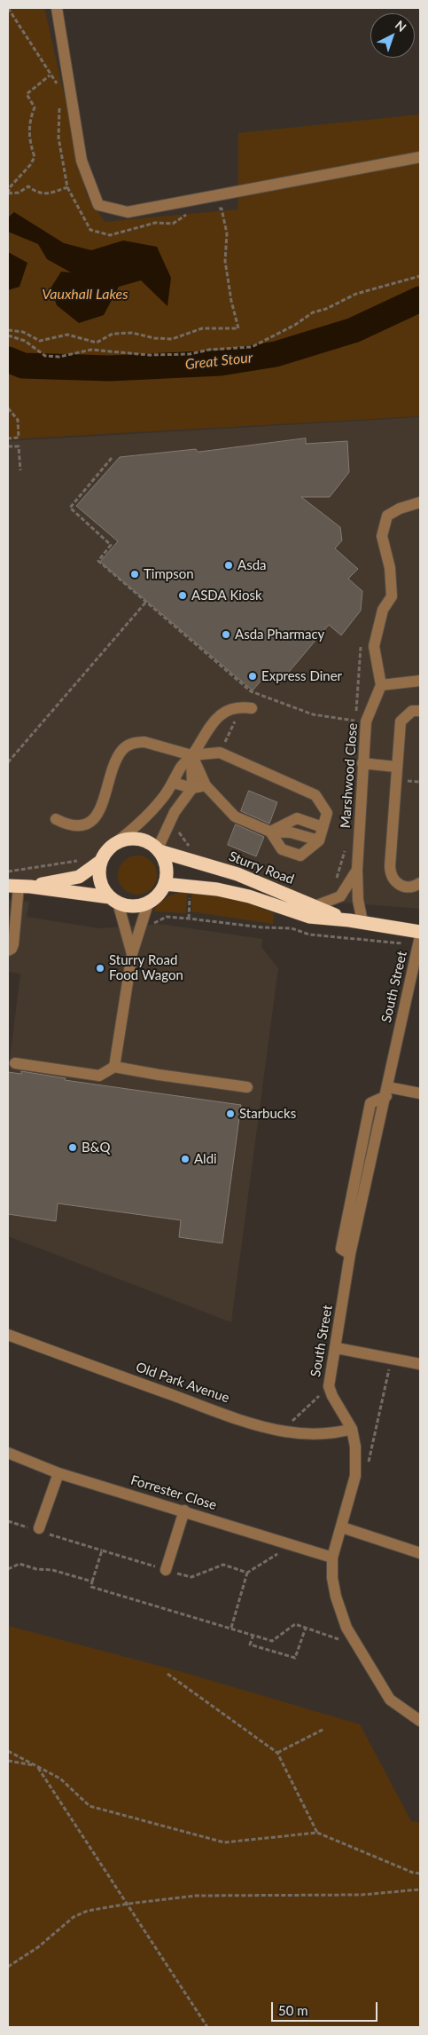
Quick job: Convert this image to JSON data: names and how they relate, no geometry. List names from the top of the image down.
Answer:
{
  "streets": {
    "highway": ["Sturry Road"],
    "street": [
      "Marshwood Close",
      "South Street",
      "Old Park Avenue",
      "Forrester Close"
    ]
  },
  "crossings": [
    ["Marshwood Close", "Sturry Road"],
    ["Sturry Road", "South Street"],
    ["South Street", "Old Park Avenue"],
    ["South Street", "Forrester Close"]
  ],
  "water": ["Vauxhall Lakes", "Great Stour"],
  "places": [
    "Asda",
    "Timpson",
    "ASDA Kiosk",
    "Asda Pharmacy",
    "Express Diner",
    "Sturry Road Food Wagon",
    "Starbucks",
    "B&Q",
    "Aldi"
  ],
  "scale_bar": "50 m",
  "north": "top right"
}
